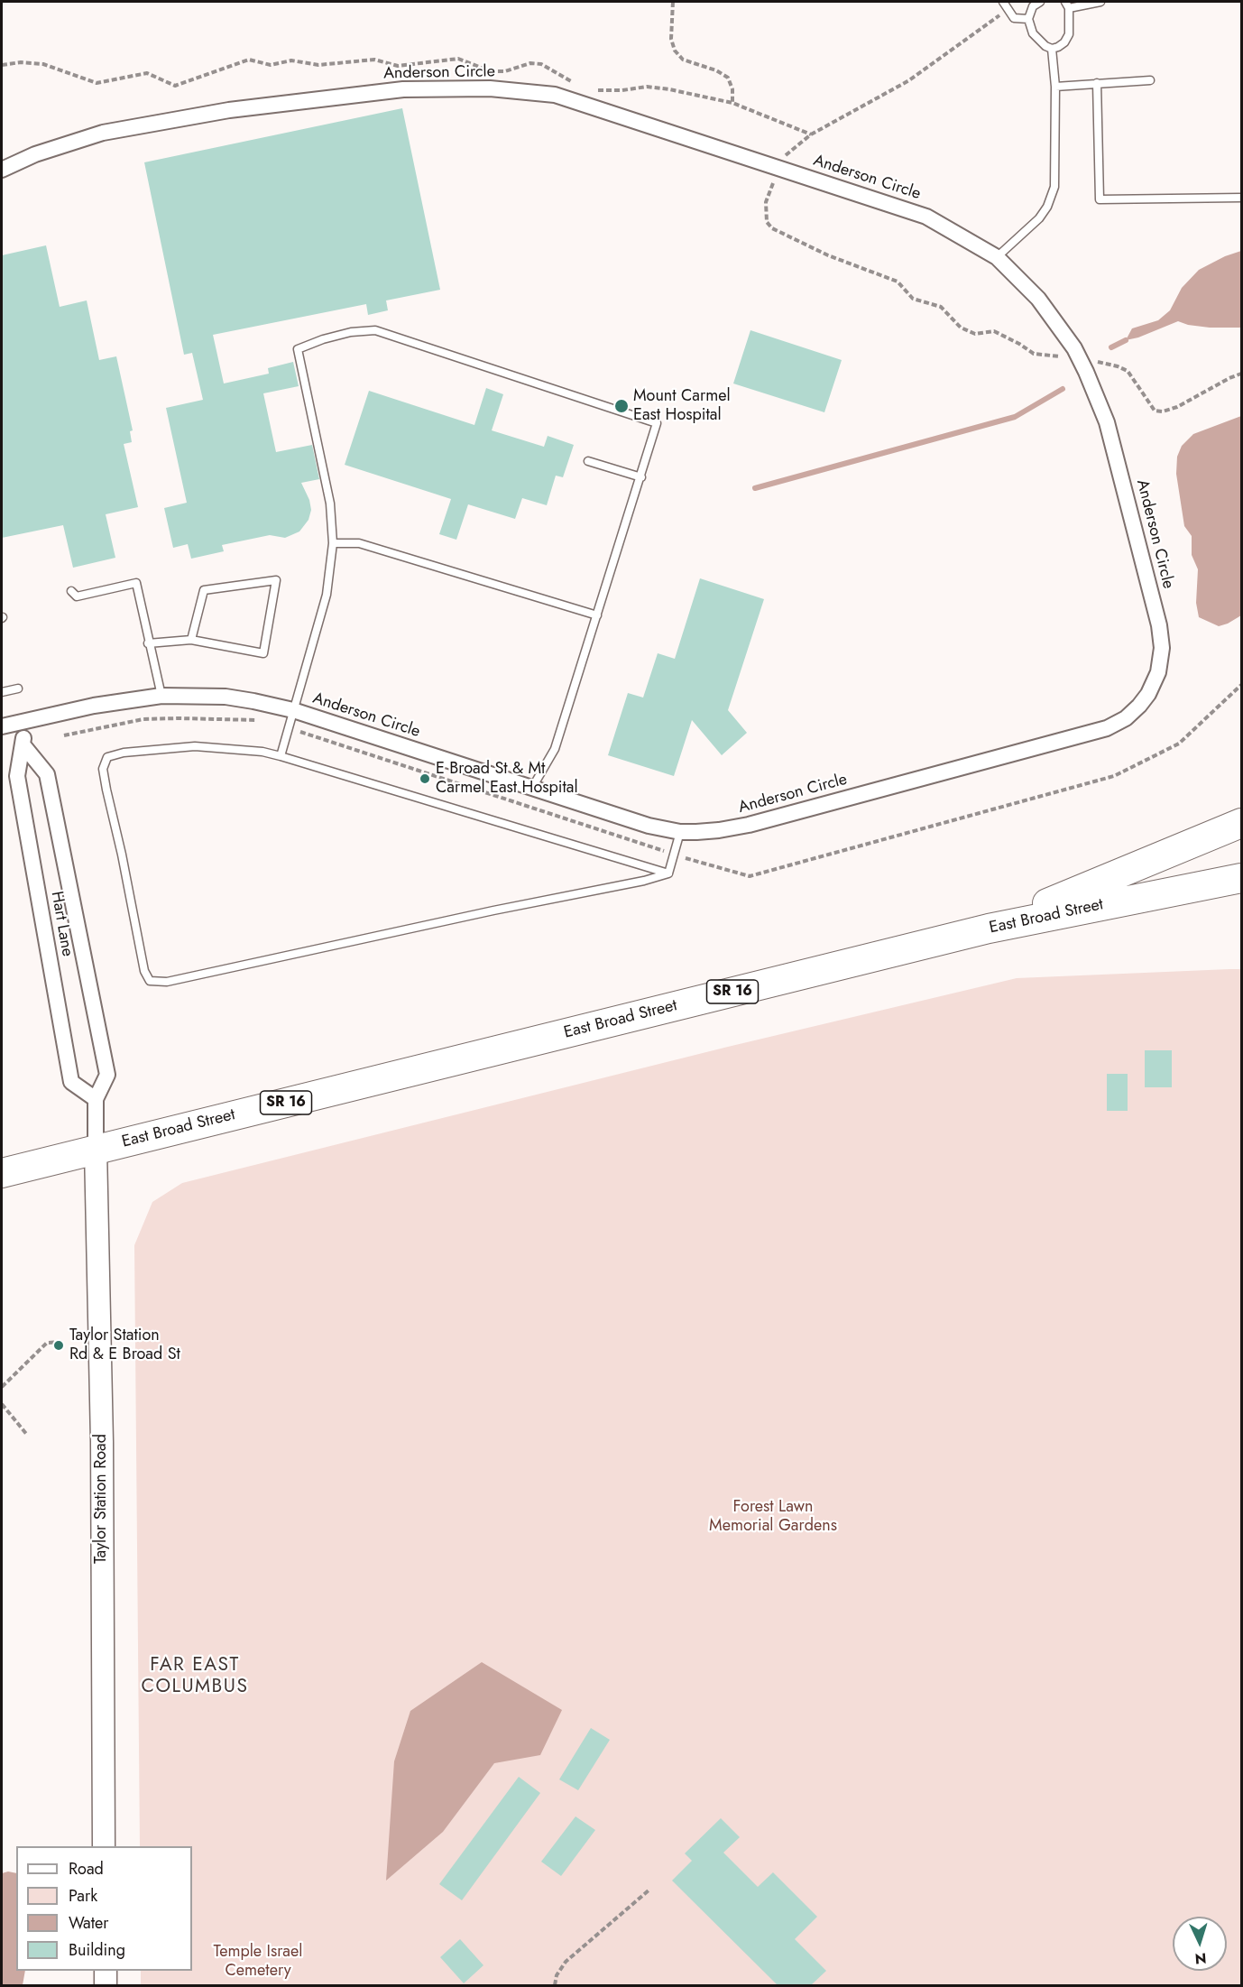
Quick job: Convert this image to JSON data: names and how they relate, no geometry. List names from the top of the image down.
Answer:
{
  "streets": {
    "highway": ["East Broad Street", "SR 16"],
    "main road": ["Taylor Station Road"],
    "street": ["Anderson Circle", "Hart Lane"]
  },
  "crossings": [
    ["Anderson Circle", "Hart Lane"],
    ["East Broad Street", "Hart Lane"],
    ["East Broad Street", "Taylor Station Road"],
    ["Hart Lane", "Taylor Station Road"]
  ],
  "districts": ["FAR EAST COLUMBUS"],
  "parks": ["Forest Lawn Memorial Gardens", "Temple Israel Cemetery"],
  "places": ["Mount Carmel East Hospital", "E Broad St & Mt Carmel East Hospital", "Taylor Station Rd & E Broad St"],
  "legend": [
    "Road",
    "Park",
    "Water",
    "Building"
  ],
  "north": "bottom"
}
